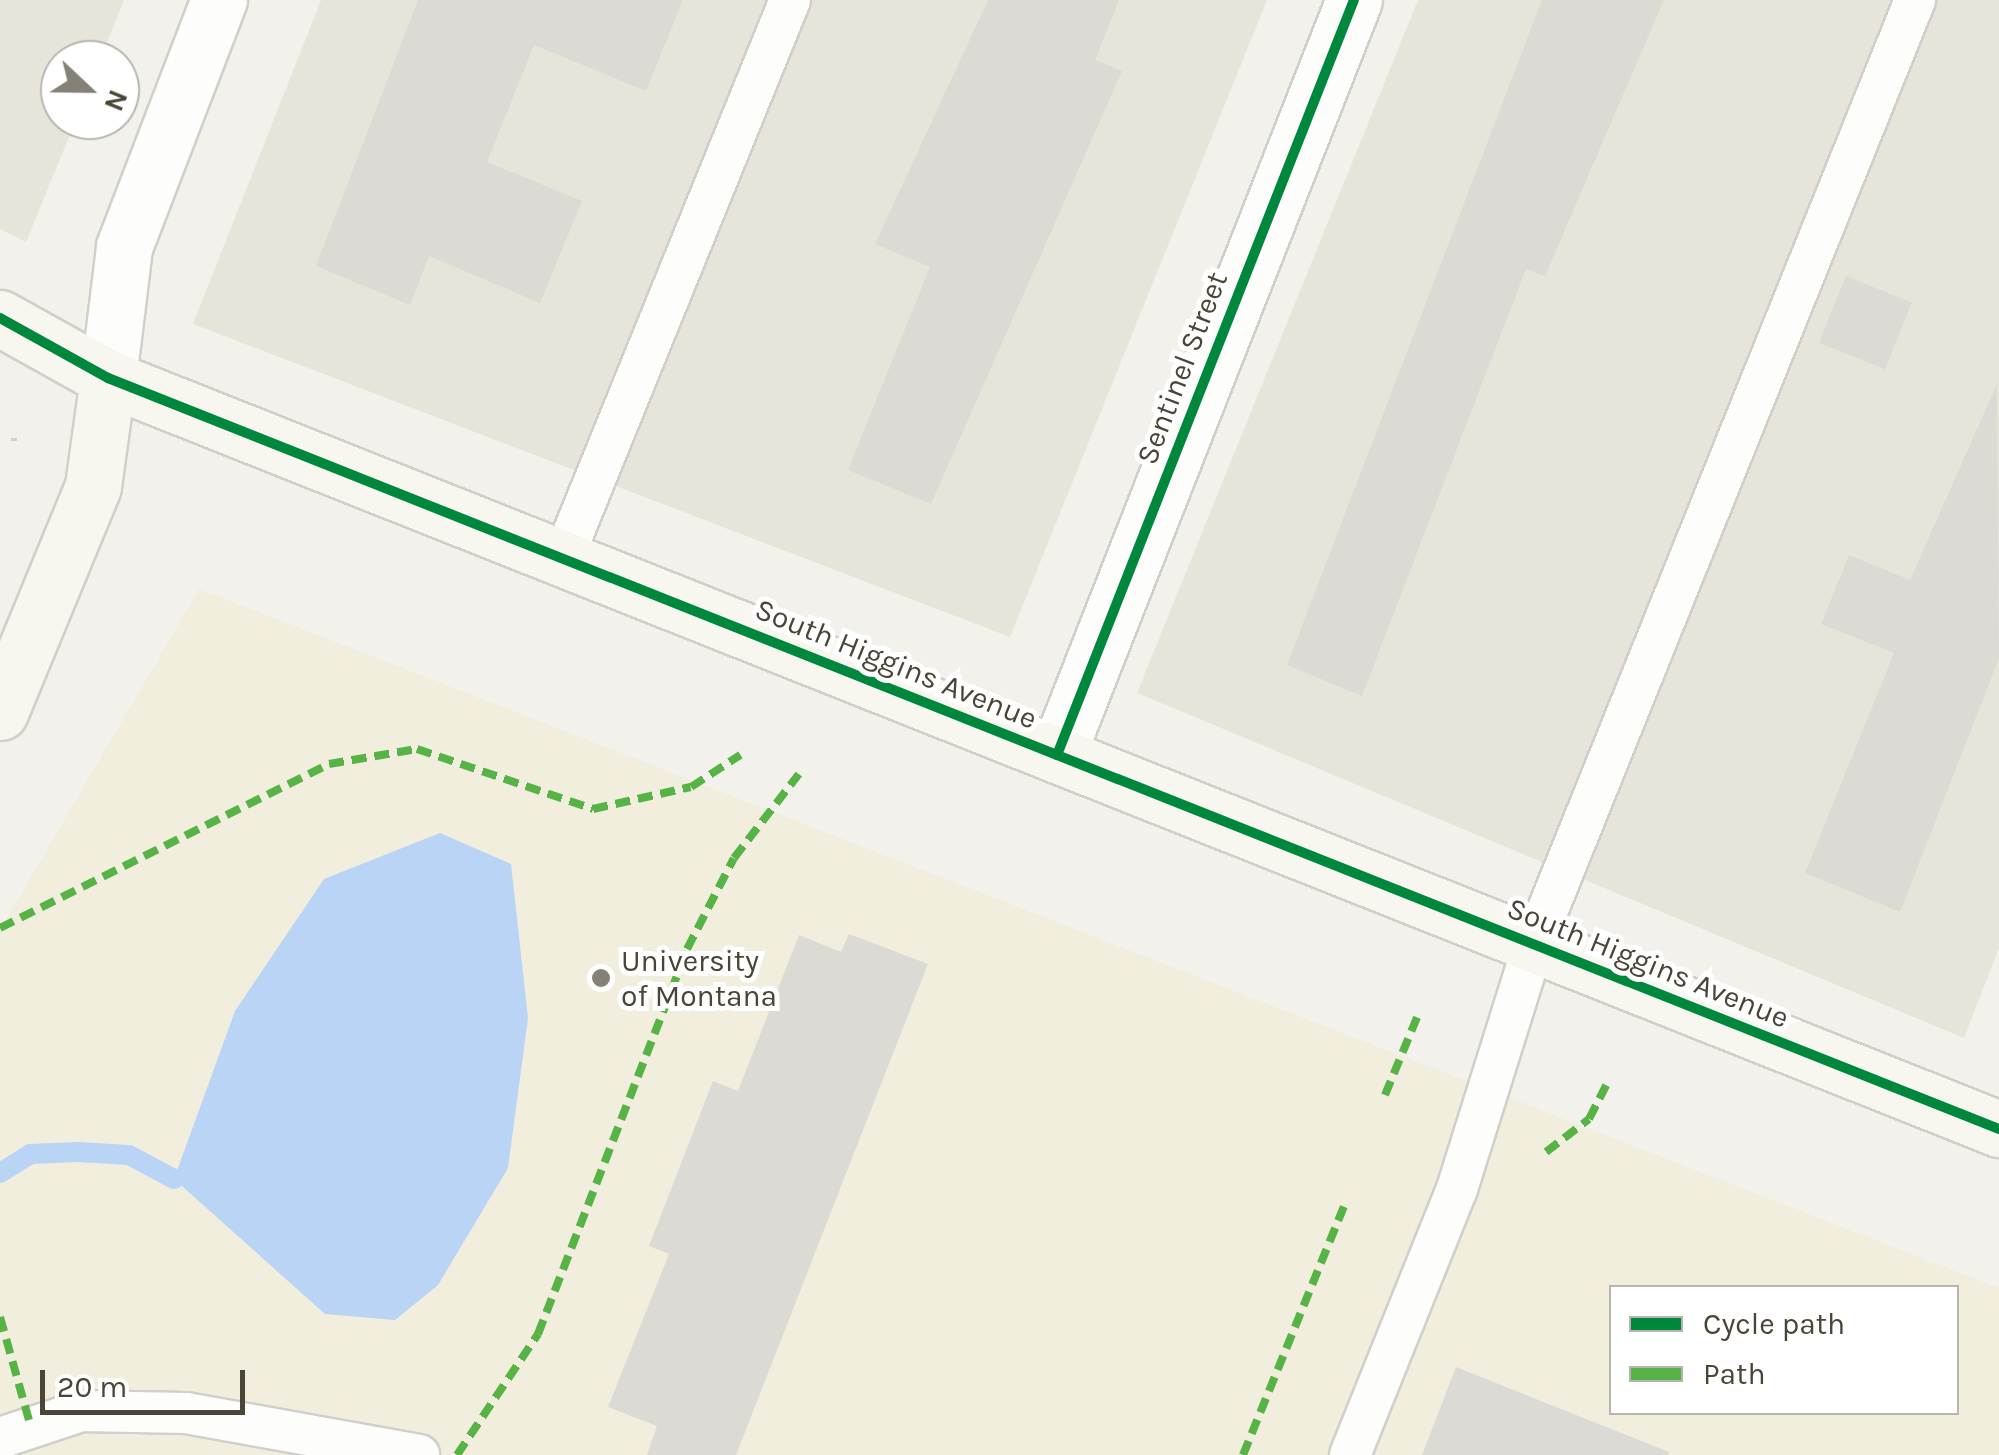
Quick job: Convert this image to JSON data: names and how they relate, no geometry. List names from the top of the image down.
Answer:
{
  "streets": {
    "main road": ["South Higgins Avenue"],
    "street": ["Sentinel Street"]
  },
  "crossings": [
    ["Sentinel Street", "South Higgins Avenue"]
  ],
  "places": ["University of Montana"],
  "legend": ["Cycle path", "Path"],
  "scale_bar": "20 m",
  "north": "right"
}
